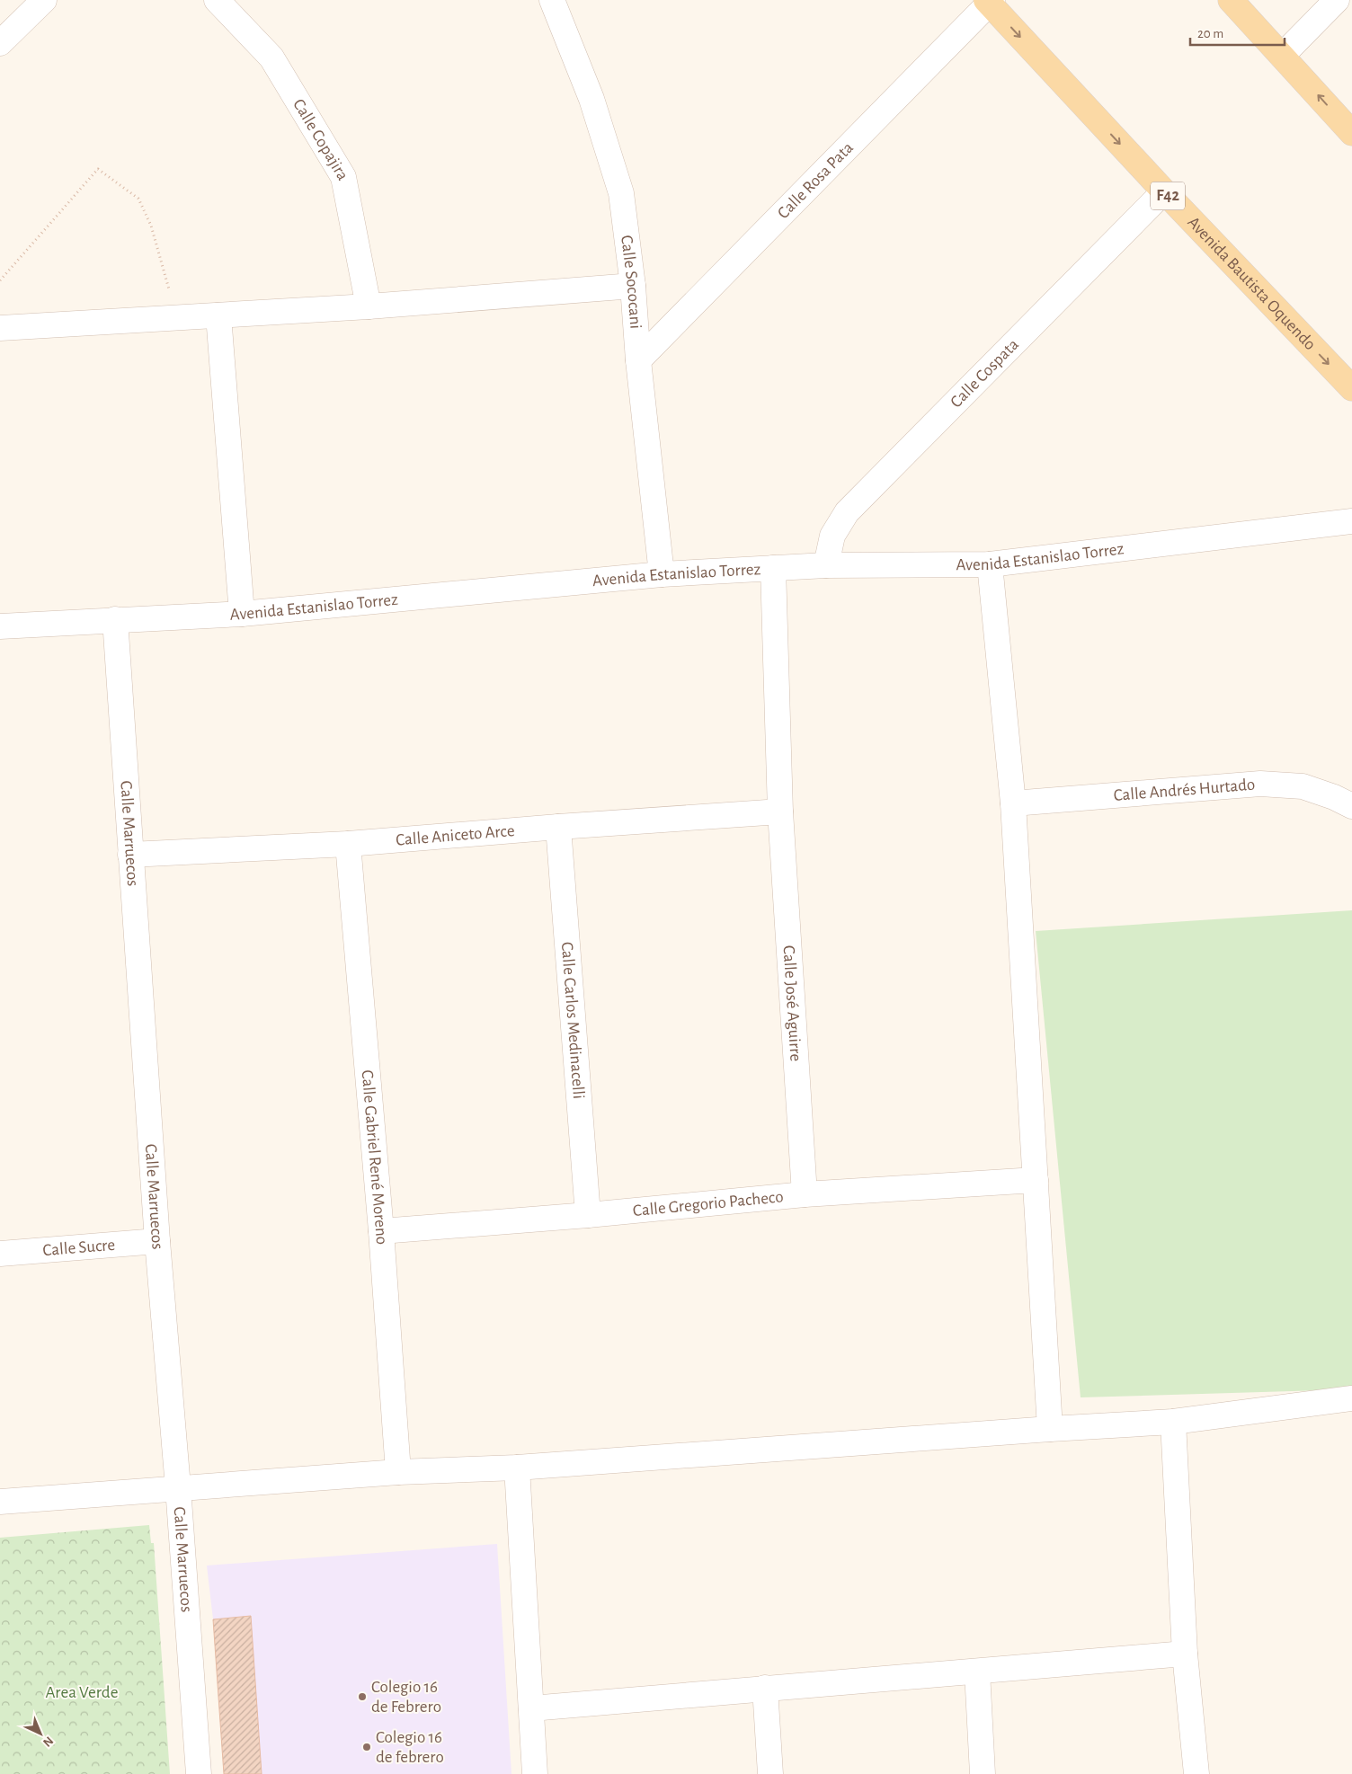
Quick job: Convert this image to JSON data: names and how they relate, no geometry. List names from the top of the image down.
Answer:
{
  "streets": {
    "main road": ["F42", "Avenida Bautista Oquendo"],
    "street": [
      "Calle Copajira",
      "Calle Rosa Pata",
      "Calle Sococani",
      "Calle Cospata",
      "Avenida Estanislao Torrez",
      "Calle Andrés Hurtado",
      "Calle Marruecos",
      "Calle Aniceto Arce",
      "Calle José Aguirre",
      "Calle Carlos Medinacelli",
      "Calle Gabriel René Moreno",
      "Calle Gregorio Pacheco",
      "Calle Sucre"
    ]
  },
  "crossings": [
    ["Calle Rosa Pata", "Calle Sococani"],
    ["Calle Rosa Pata", "Avenida Bautista Oquendo"],
    ["Calle Sococani", "Avenida Estanislao Torrez"],
    ["Avenida Bautista Oquendo", "Calle Cospata"],
    ["Calle Cospata", "Avenida Estanislao Torrez"],
    ["Avenida Estanislao Torrez", "Calle Marruecos"],
    ["Avenida Estanislao Torrez", "Calle José Aguirre"],
    ["Calle Marruecos", "Calle Aniceto Arce"],
    ["Calle Marruecos", "Calle Sucre"],
    ["Calle Aniceto Arce", "Calle José Aguirre"],
    ["Calle Aniceto Arce", "Calle Carlos Medinacelli"],
    ["Calle Aniceto Arce", "Calle Gabriel René Moreno"],
    ["Calle José Aguirre", "Calle Gregorio Pacheco"],
    ["Calle Carlos Medinacelli", "Calle Gregorio Pacheco"],
    ["Calle Gabriel René Moreno", "Calle Gregorio Pacheco"]
  ],
  "parks": ["Area Verde"],
  "places": ["Colegio 16 de Febrero", "Colegio 16 de febrero"],
  "scale_bar": "20 m",
  "north": "bottom right"
}
